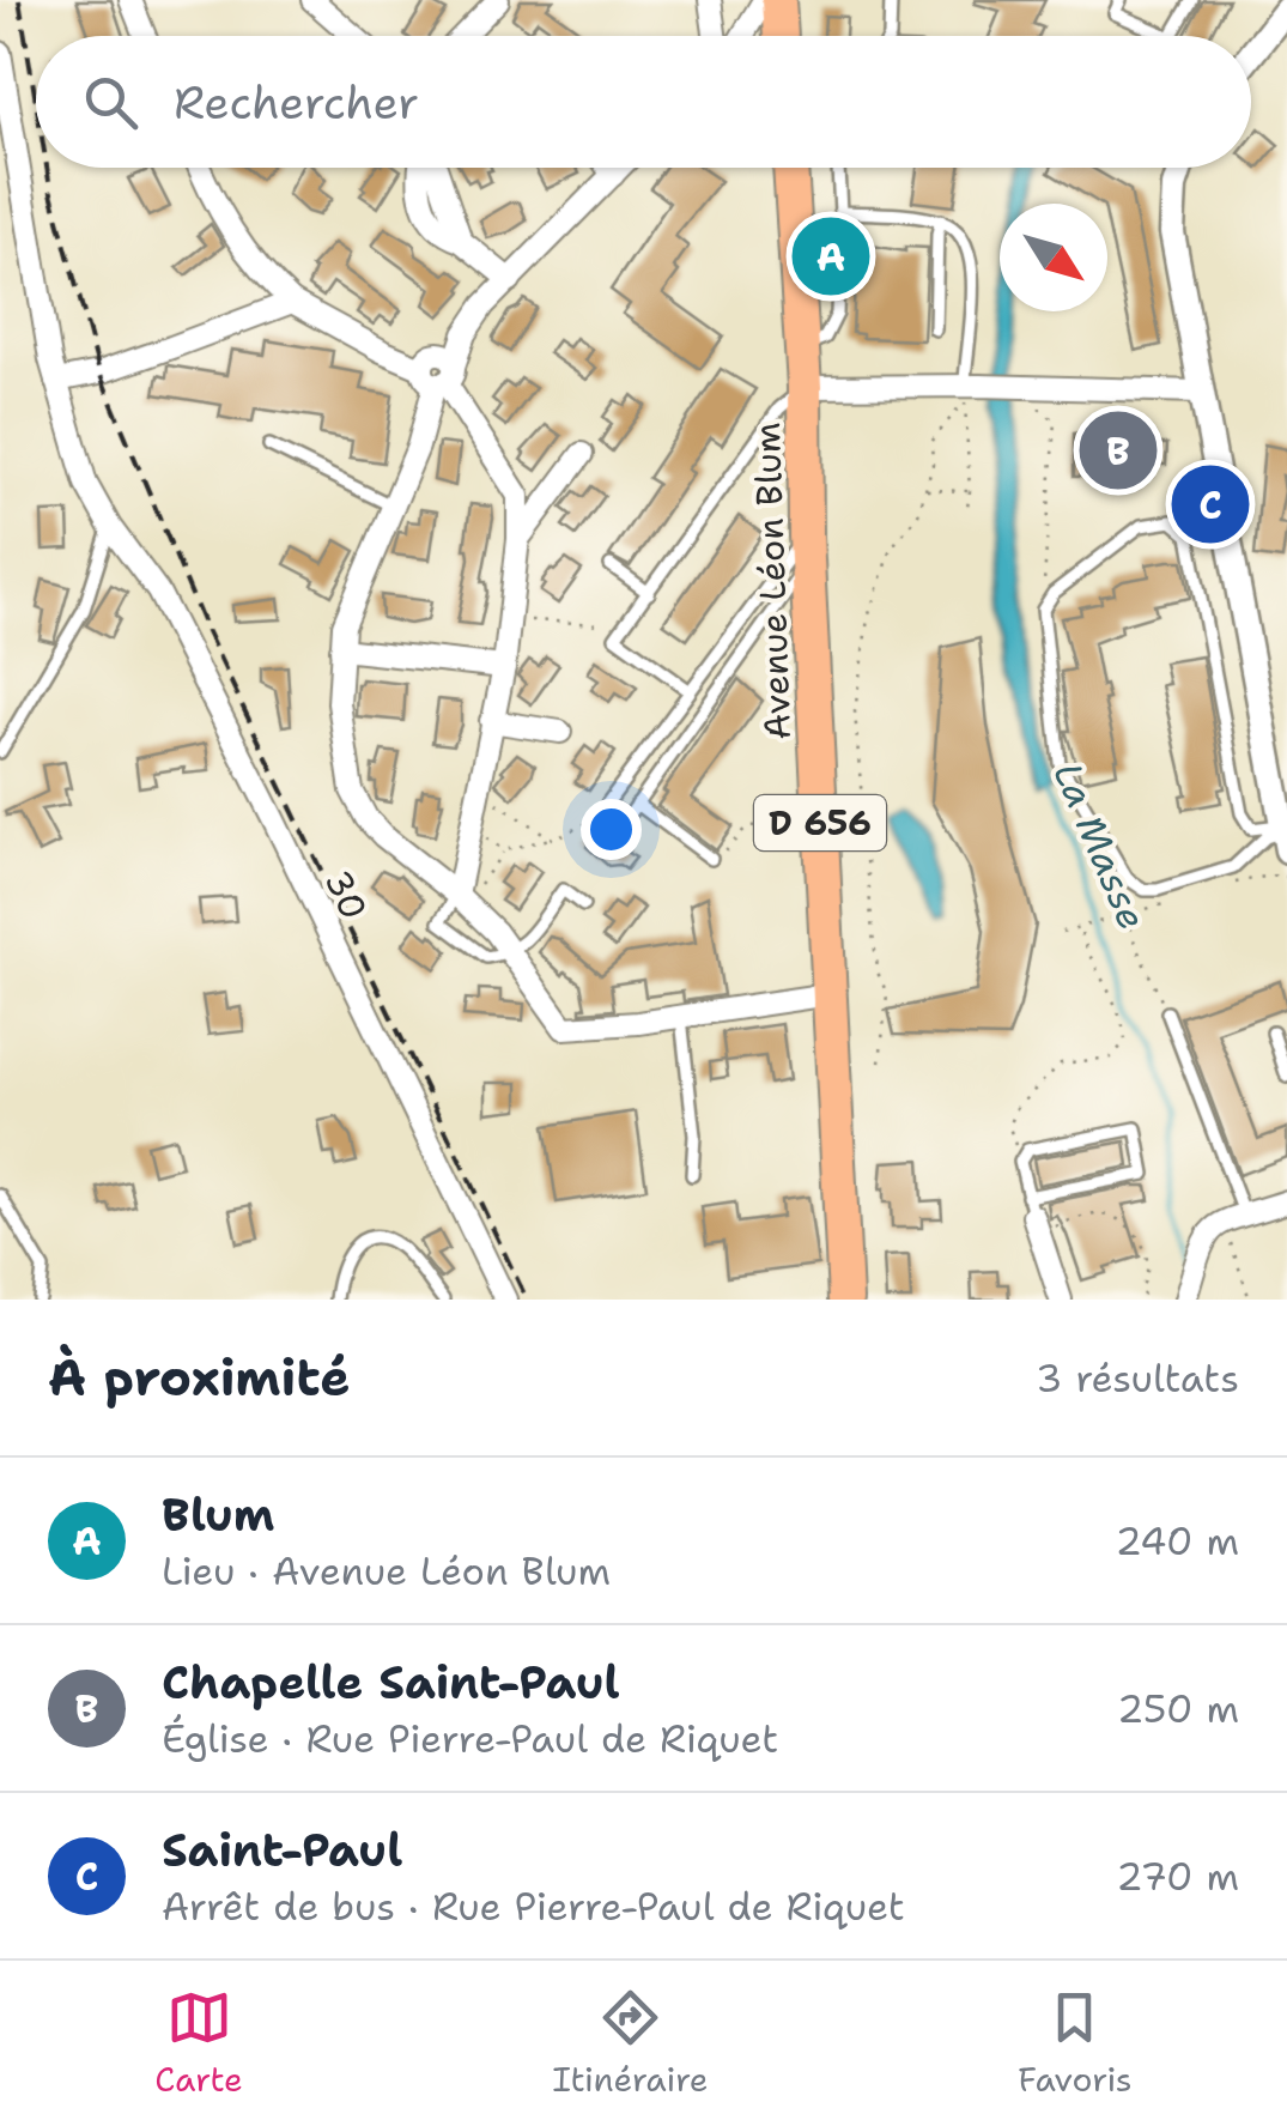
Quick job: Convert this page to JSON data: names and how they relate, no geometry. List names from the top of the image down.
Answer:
{
  "streets": {
    "main road": ["Avenue Léon Blum", "D 656"],
    "street": ["30"]
  },
  "water": ["La Masse"],
  "north": "bottom right",
  "page": {
    "search": "Rechercher",
    "pins": ["A", "B", "C"],
    "heading": ["À proximité", "3 résultats"],
    "list": [
      {
        "mark": "A",
        "name": "Blum",
        "note": "Lieu · Avenue Léon Blum",
        "value": "240 m"
      },
      {
        "mark": "B",
        "name": "Chapelle Saint-Paul",
        "note": "Église · Rue Pierre-Paul de Riquet",
        "value": "250 m"
      },
      {
        "mark": "C",
        "name": "Saint-Paul",
        "note": "Arrêt de bus · Rue Pierre-Paul de Riquet",
        "value": "270 m"
      }
    ],
    "nav": ["Carte", "Itinéraire", "Favoris"]
  }
}
